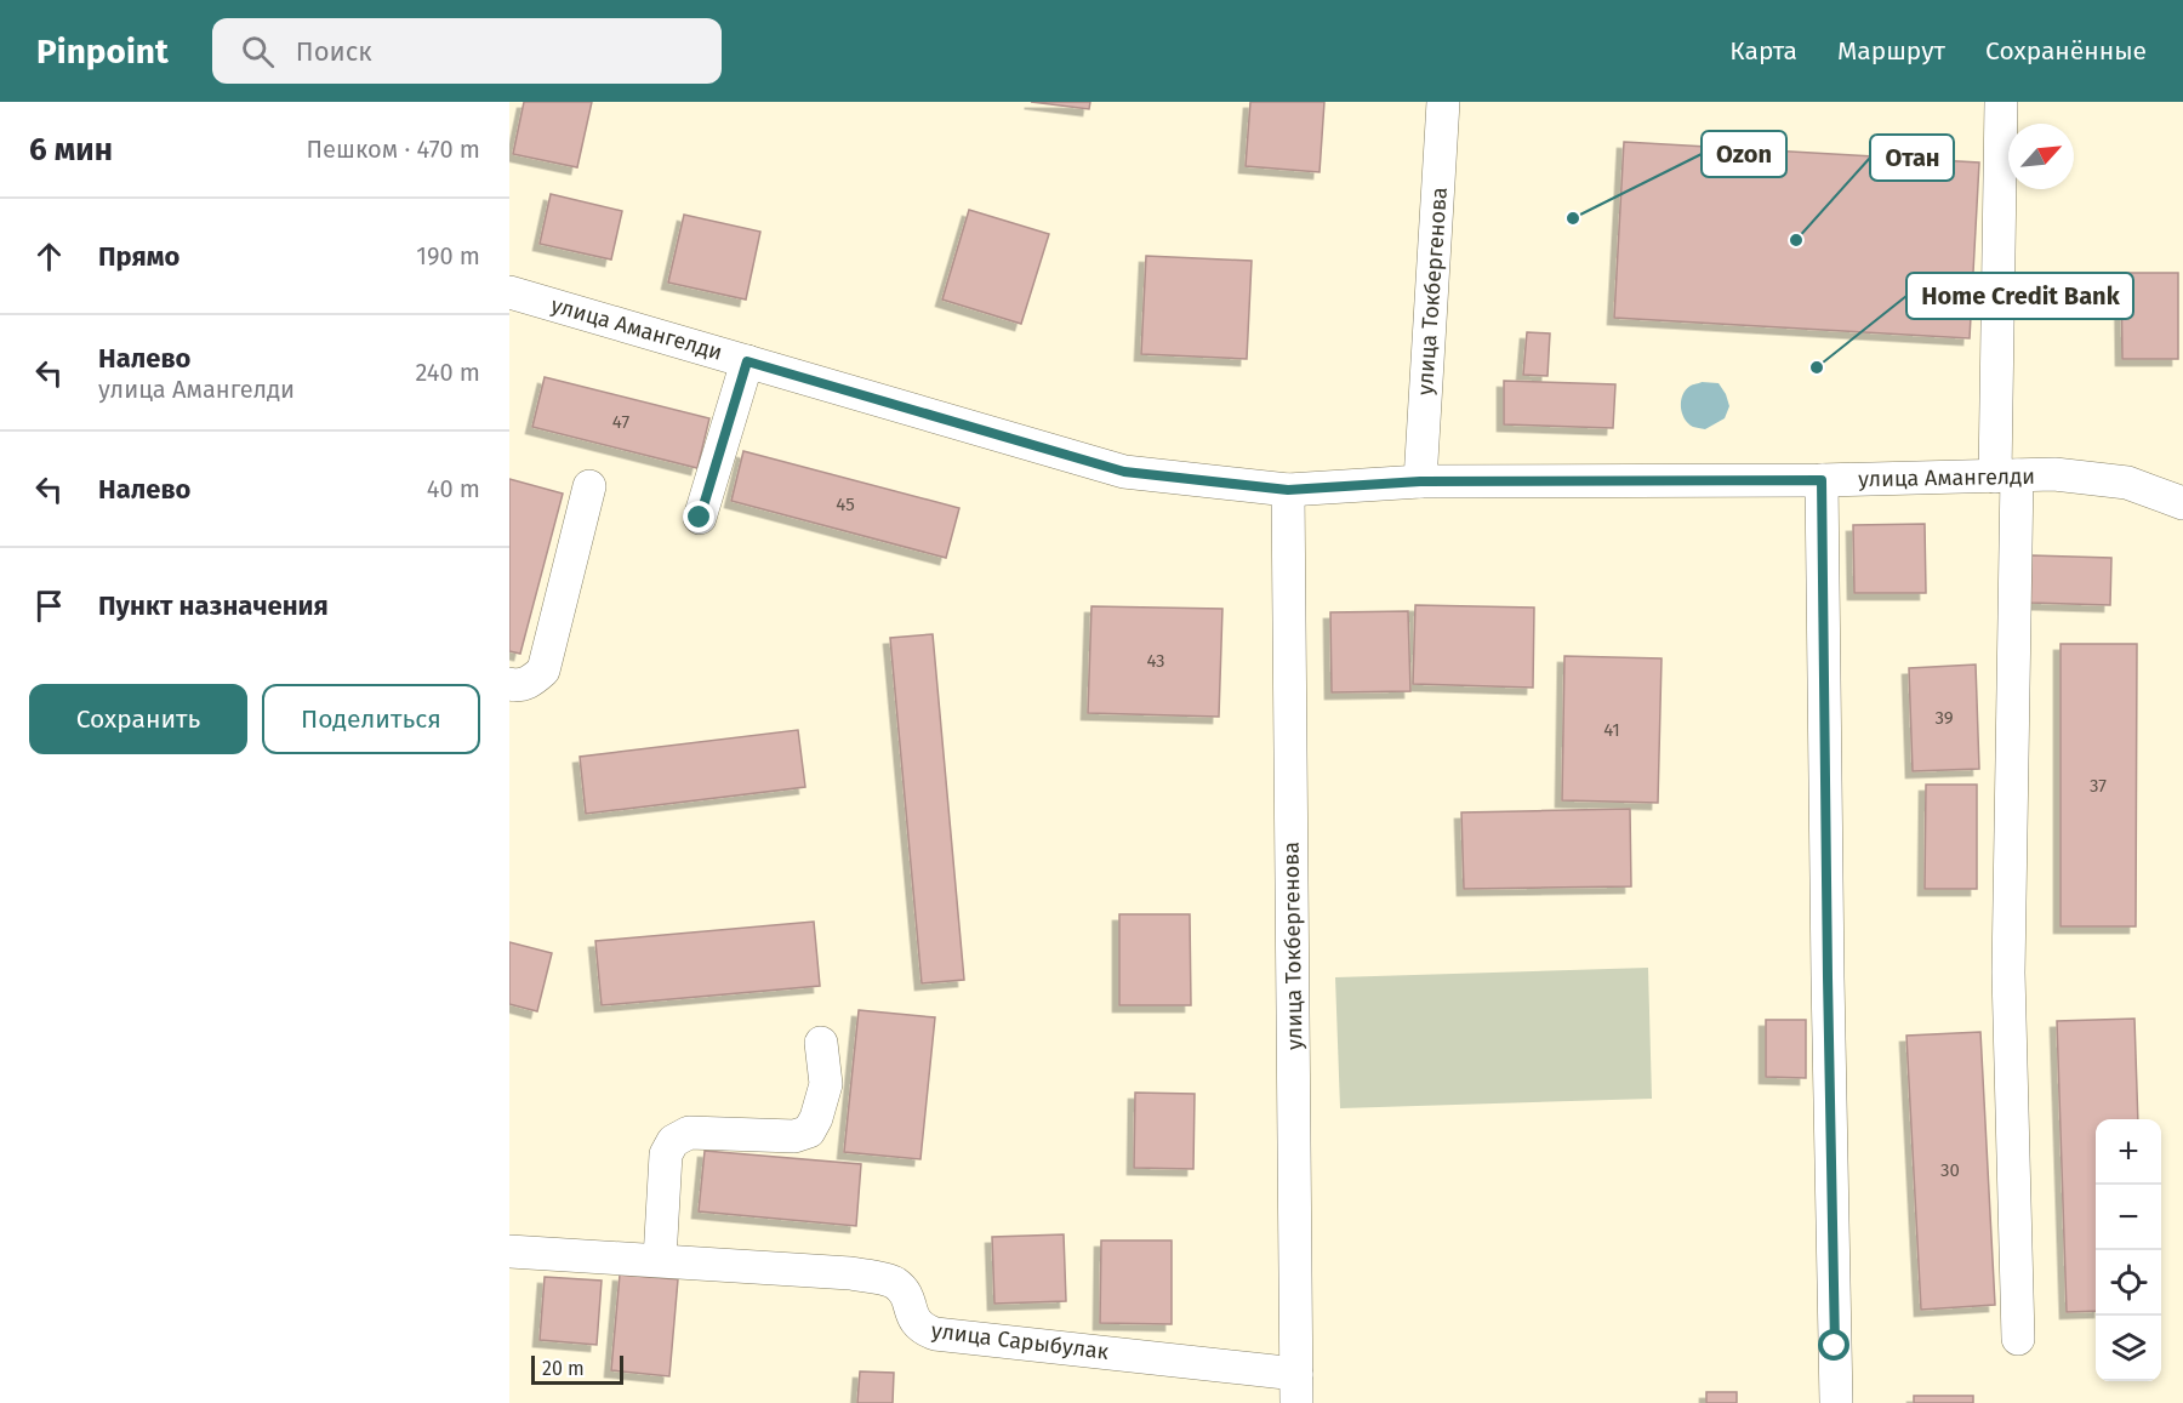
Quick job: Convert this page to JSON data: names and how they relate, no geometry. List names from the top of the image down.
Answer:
{
  "streets": {
    "street": ["улица Токбергенова", "улица Амангелди", "улица Сарыбулак"]
  },
  "crossings": [
    ["улица Токбергенова", "улица Амангелди"],
    ["улица Токбергенова", "улица Сарыбулак"]
  ],
  "places": ["Ozon", "Отан", "Home Credit Bank"],
  "house_numbers": [
    "47",
    "45",
    "43",
    "39",
    "41",
    "37",
    "30"
  ],
  "scale_bar": "20 m",
  "north": "top right",
  "page": {
    "header": "Pinpoint",
    "search": "Поиск",
    "nav": ["Карта", "Маршрут", "Сохранённые"],
    "heading": ["6 мин", "Пешком · 470 m"],
    "list": [
      ["Прямо", "190 m"],
      ["Налево", "улица Амангелди", "240 m"],
      ["Налево", "40 m"],
      "Пункт назначения"
    ],
    "buttons": ["Сохранить", "Поделиться"],
    "map_buttons": ["+", "−"],
    "scale": "20 m"
  }
}
